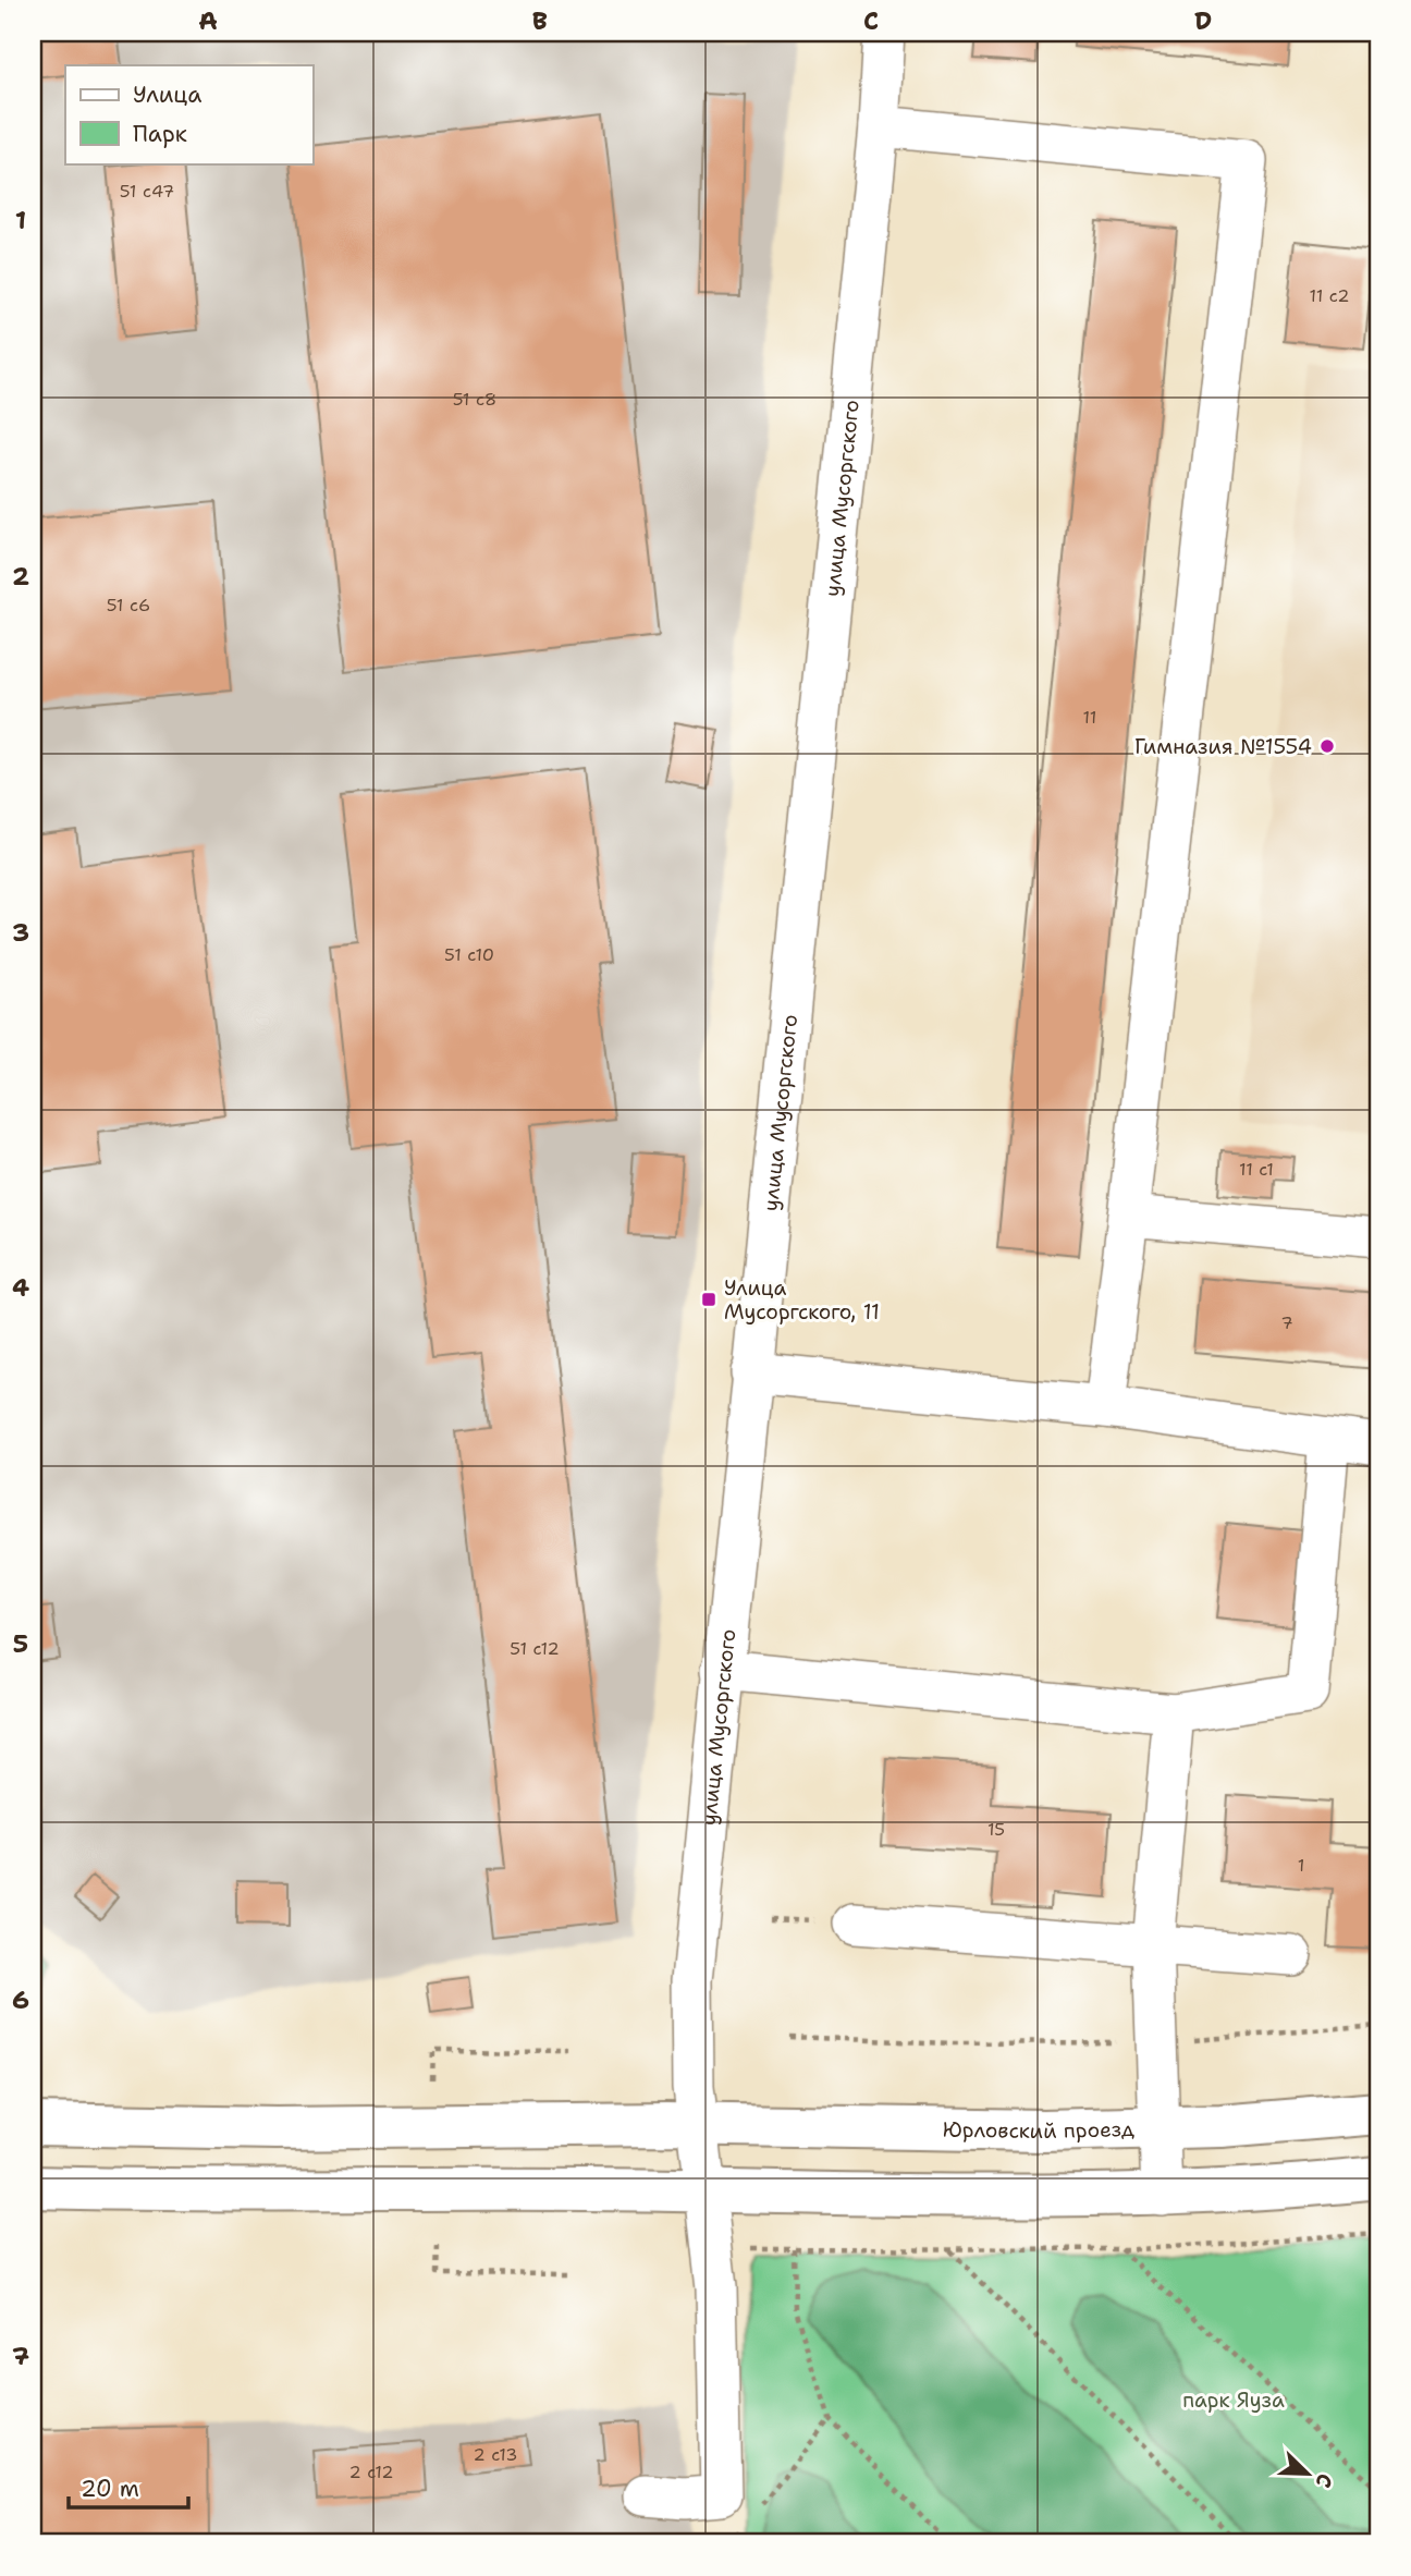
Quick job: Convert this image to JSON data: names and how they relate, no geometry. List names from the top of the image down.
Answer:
{
  "streets": {
    "main road": ["Юрловский проезд"],
    "street": ["улица Мусоргского"]
  },
  "crossings": [
    ["улица Мусоргского", "Юрловский проезд"]
  ],
  "parks": ["парк Яуза"],
  "places": {
    "other": ["Гимназия №1554"],
    "transit": ["Улица Мусоргского, 11"]
  },
  "house_numbers": [
    "51 с47",
    "11 с2",
    "51 с8",
    "51 с6",
    "11",
    "51 с10",
    "11 с1",
    "7",
    "51 с12",
    "15",
    "1",
    "2 с13",
    "2 с12"
  ],
  "legend": ["Улица", "Парк"],
  "scale_bar": "20 m",
  "north": "bottom right",
  "grid": {
    "columns": [
      "A",
      "B",
      "C",
      "D"
    ],
    "rows": [
      "1",
      "2",
      "3",
      "4",
      "5",
      "6",
      "7"
    ]
  }
}
